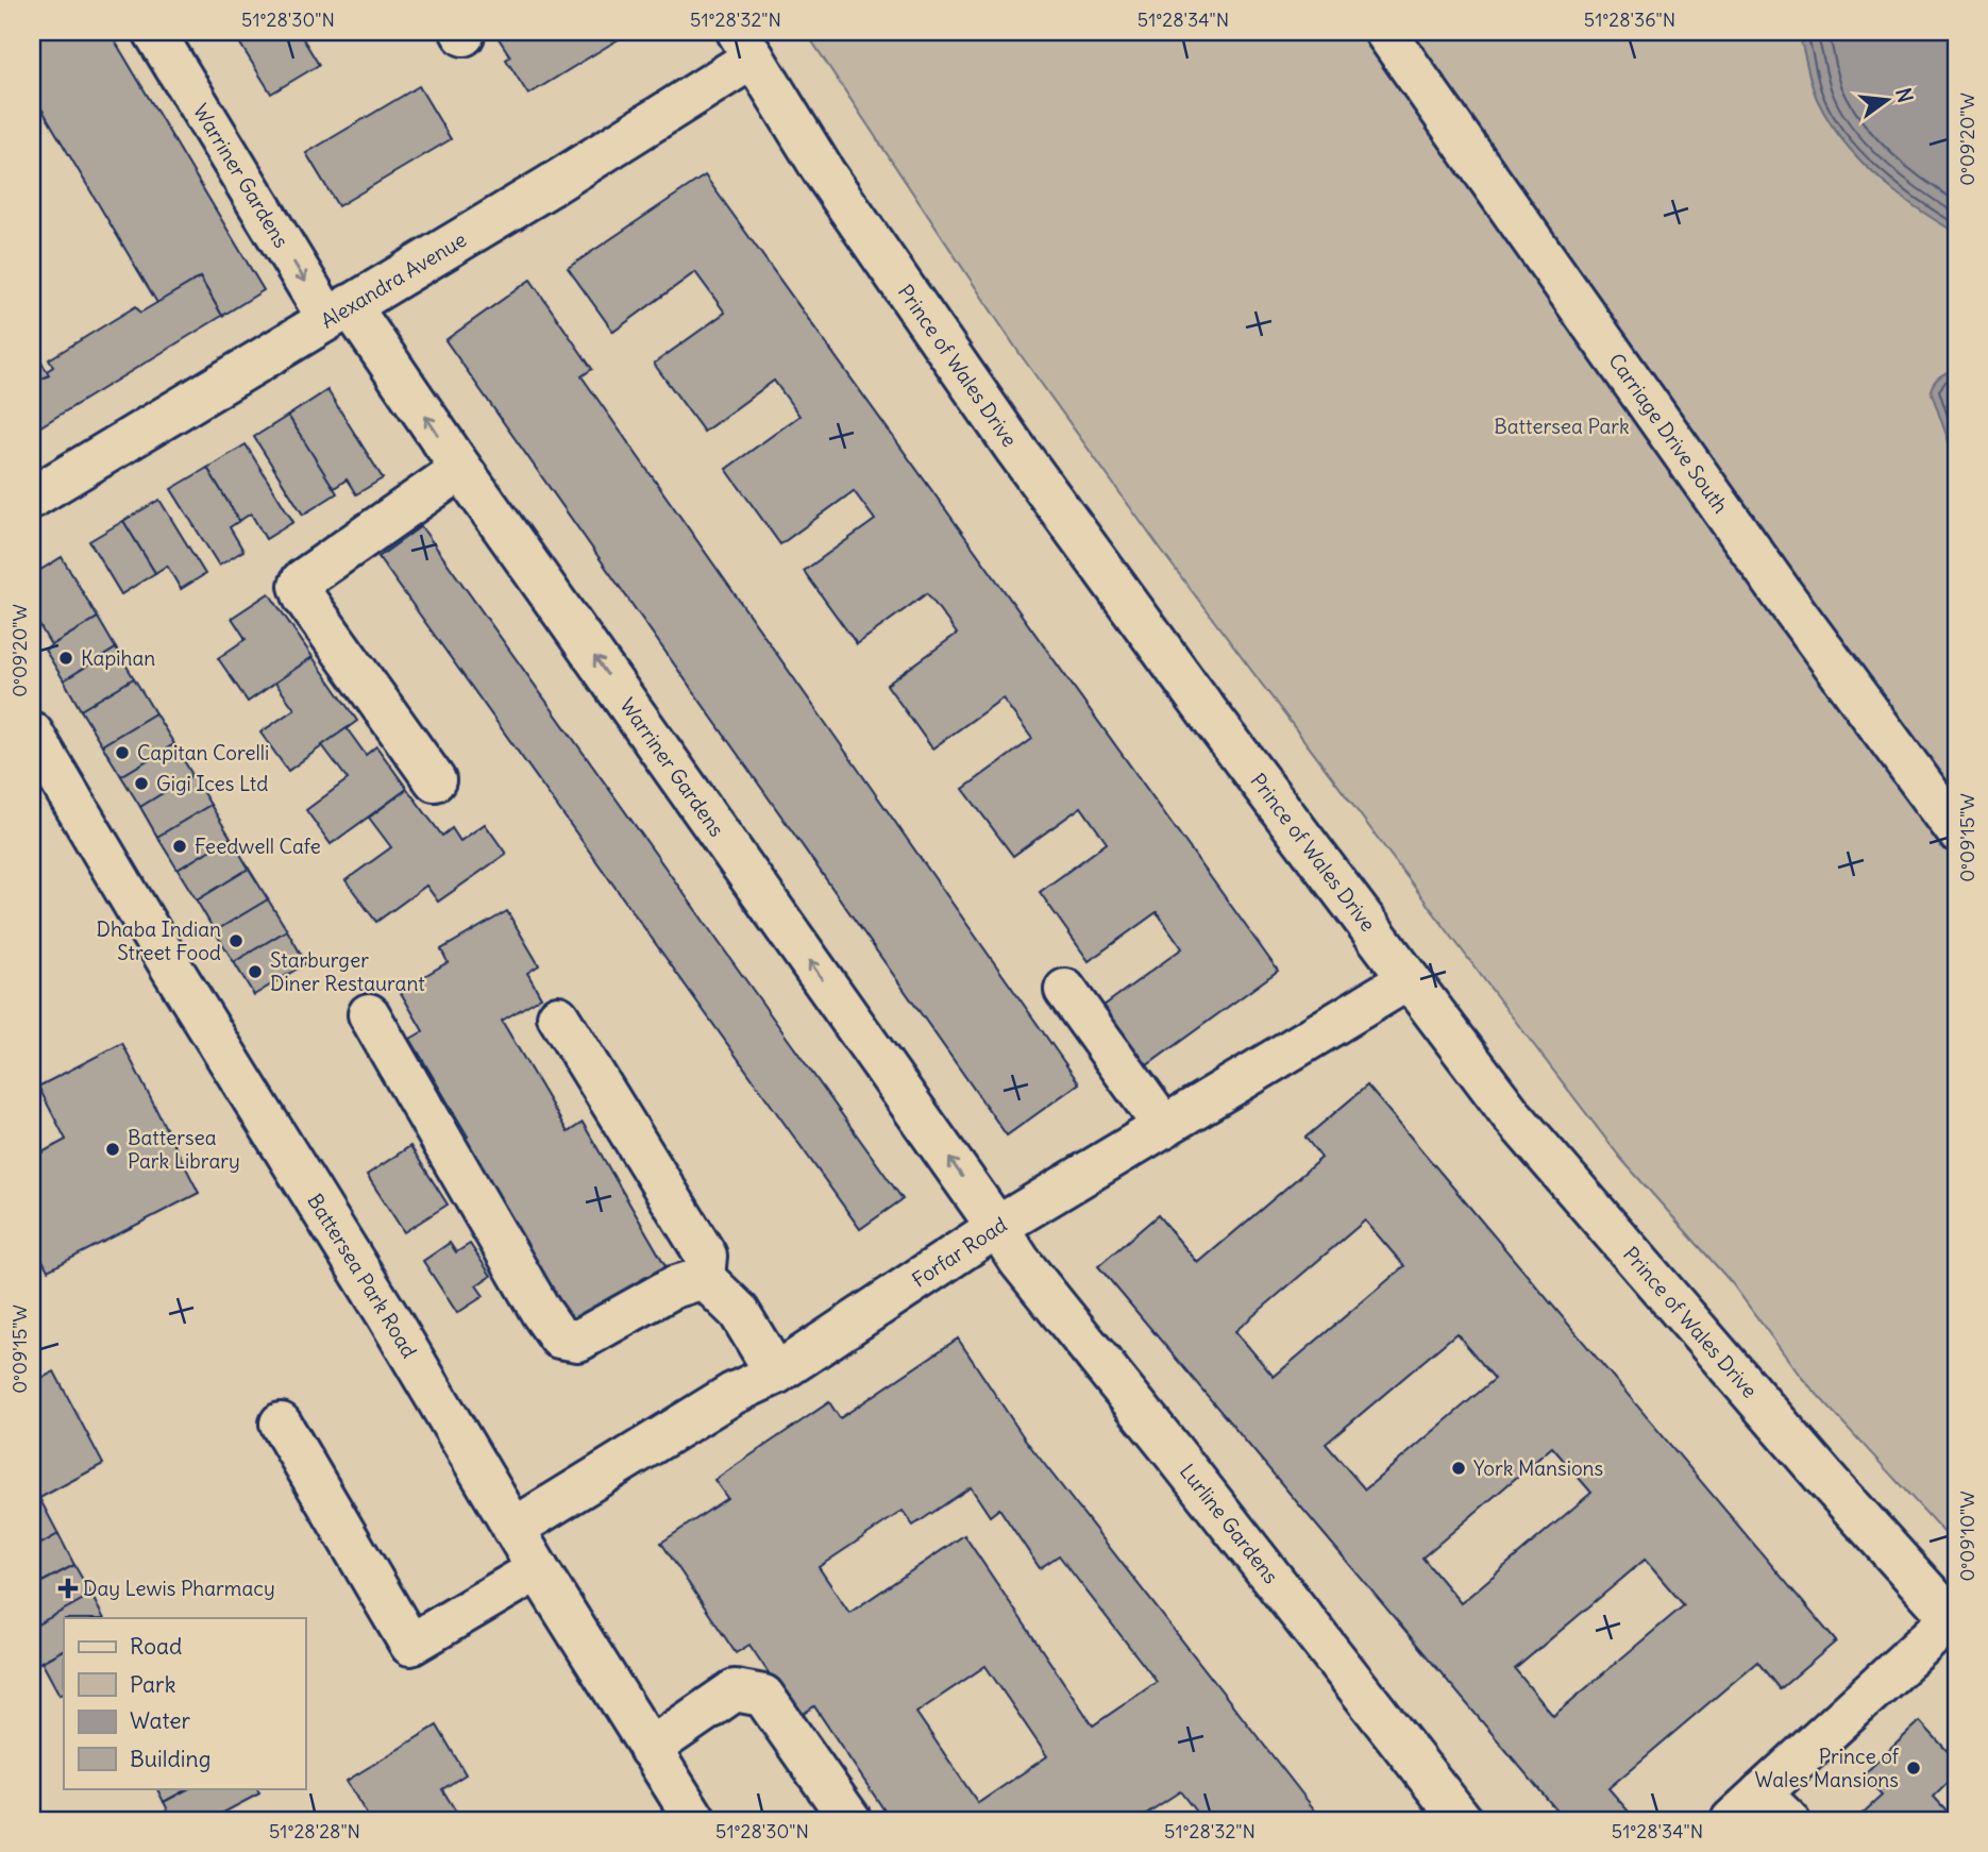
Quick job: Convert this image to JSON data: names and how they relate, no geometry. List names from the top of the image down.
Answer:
{
  "streets": {
    "main road": [
      "Warriner Gardens",
      "Alexandra Avenue",
      "Prince of Wales Drive",
      "Carriage Drive South",
      "Forfar Road",
      "Battersea Park Road",
      "Lurline Gardens"
    ]
  },
  "crossings": [
    ["Warriner Gardens", "Alexandra Avenue"],
    ["Warriner Gardens", "Forfar Road"],
    ["Warriner Gardens", "Lurline Gardens"],
    ["Alexandra Avenue", "Prince of Wales Drive"],
    ["Prince of Wales Drive", "Forfar Road"],
    ["Forfar Road", "Battersea Park Road"],
    ["Forfar Road", "Lurline Gardens"]
  ],
  "parks": ["Battersea Park"],
  "places": {
    "other": [
      "Kapihan",
      "Capitan Corelli",
      "Gigi Ices Ltd",
      "Feedwell Cafe",
      "Dhaba Indian Street Food",
      "Starburger Diner Restaurant",
      "Battersea Park Library",
      "York Mansions",
      "Prince of Wales Mansions"
    ],
    "health": ["Day Lewis Pharmacy"]
  },
  "legend": [
    "Road",
    "Park",
    "Water",
    "Building"
  ],
  "north": "right",
  "coordinates": [
    "51°28'30\"N",
    "51°28'32\"N",
    "51°28'34\"N",
    "51°28'36\"N",
    "0°09'20\"W",
    "0°09'15\"W",
    "0°09'10\"W",
    "51°28'28\"N"
  ]
}
